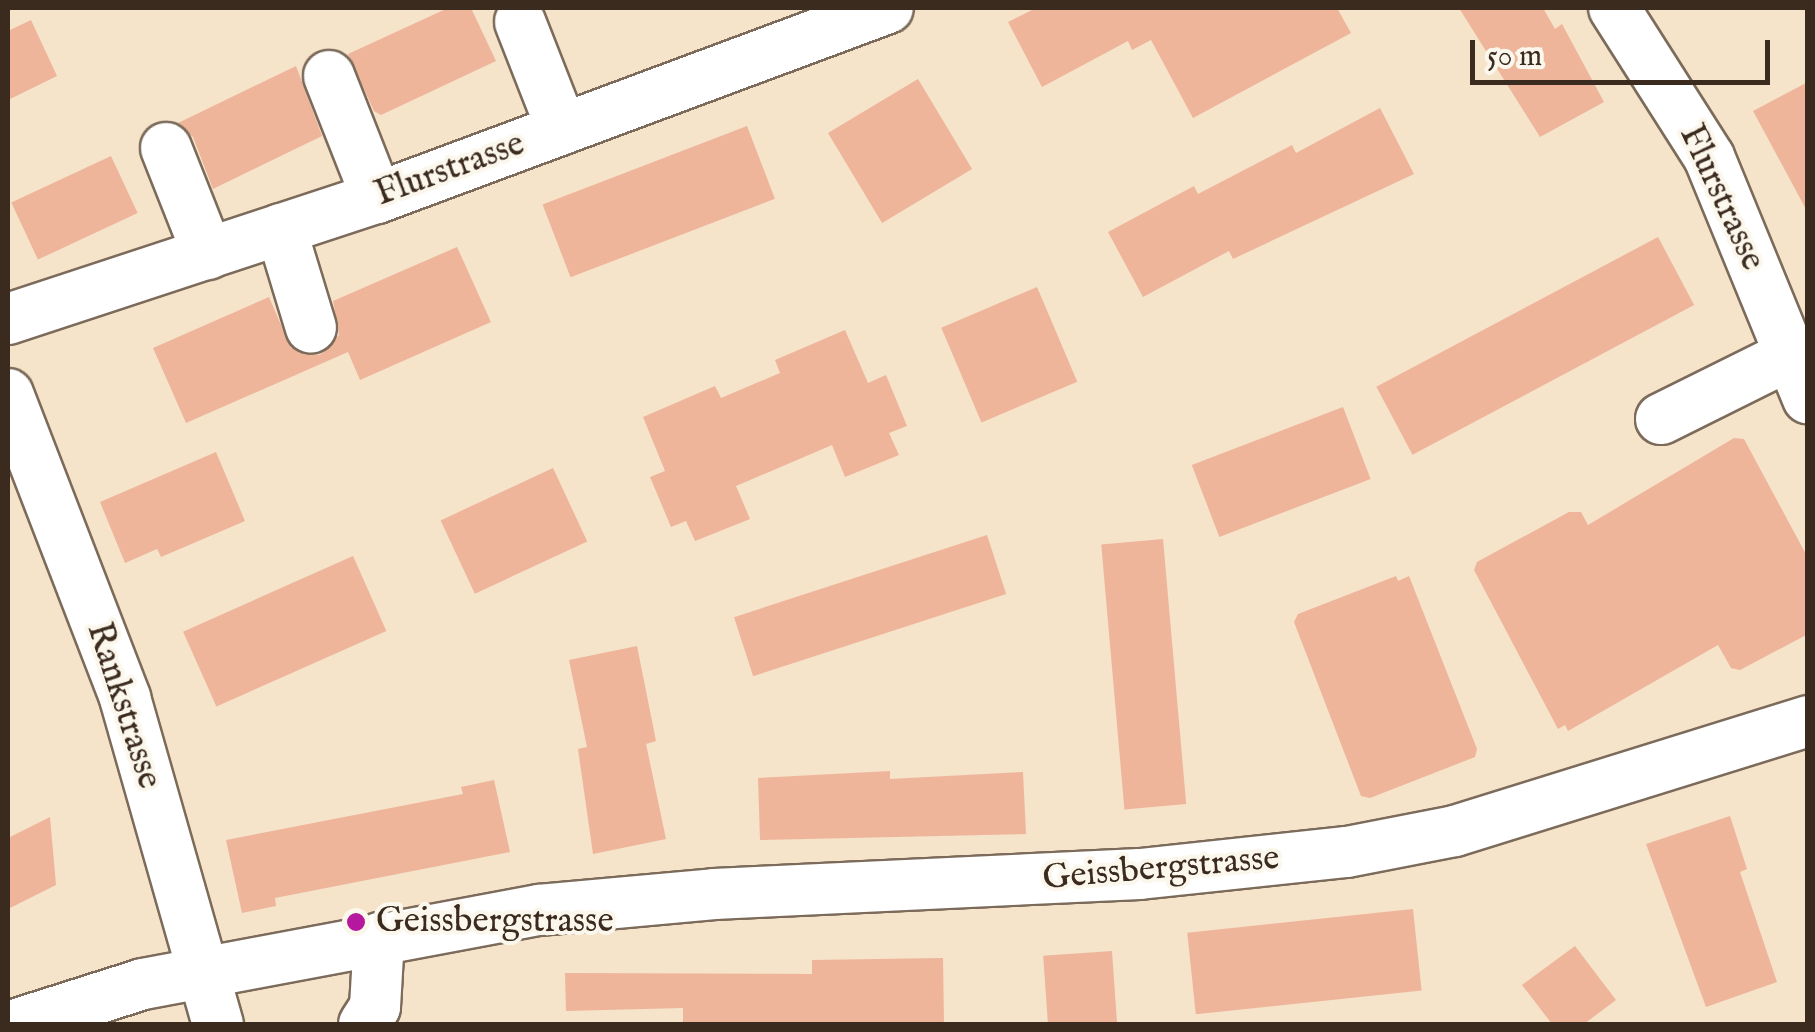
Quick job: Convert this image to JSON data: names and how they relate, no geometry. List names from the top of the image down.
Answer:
{
  "streets": {
    "street": ["Flurstrasse", "Rankstrasse", "Geissbergstrasse"]
  },
  "crossings": [
    ["Rankstrasse", "Geissbergstrasse"]
  ],
  "places": ["Geissbergstrasse"],
  "scale_bar": "50 m"
}
